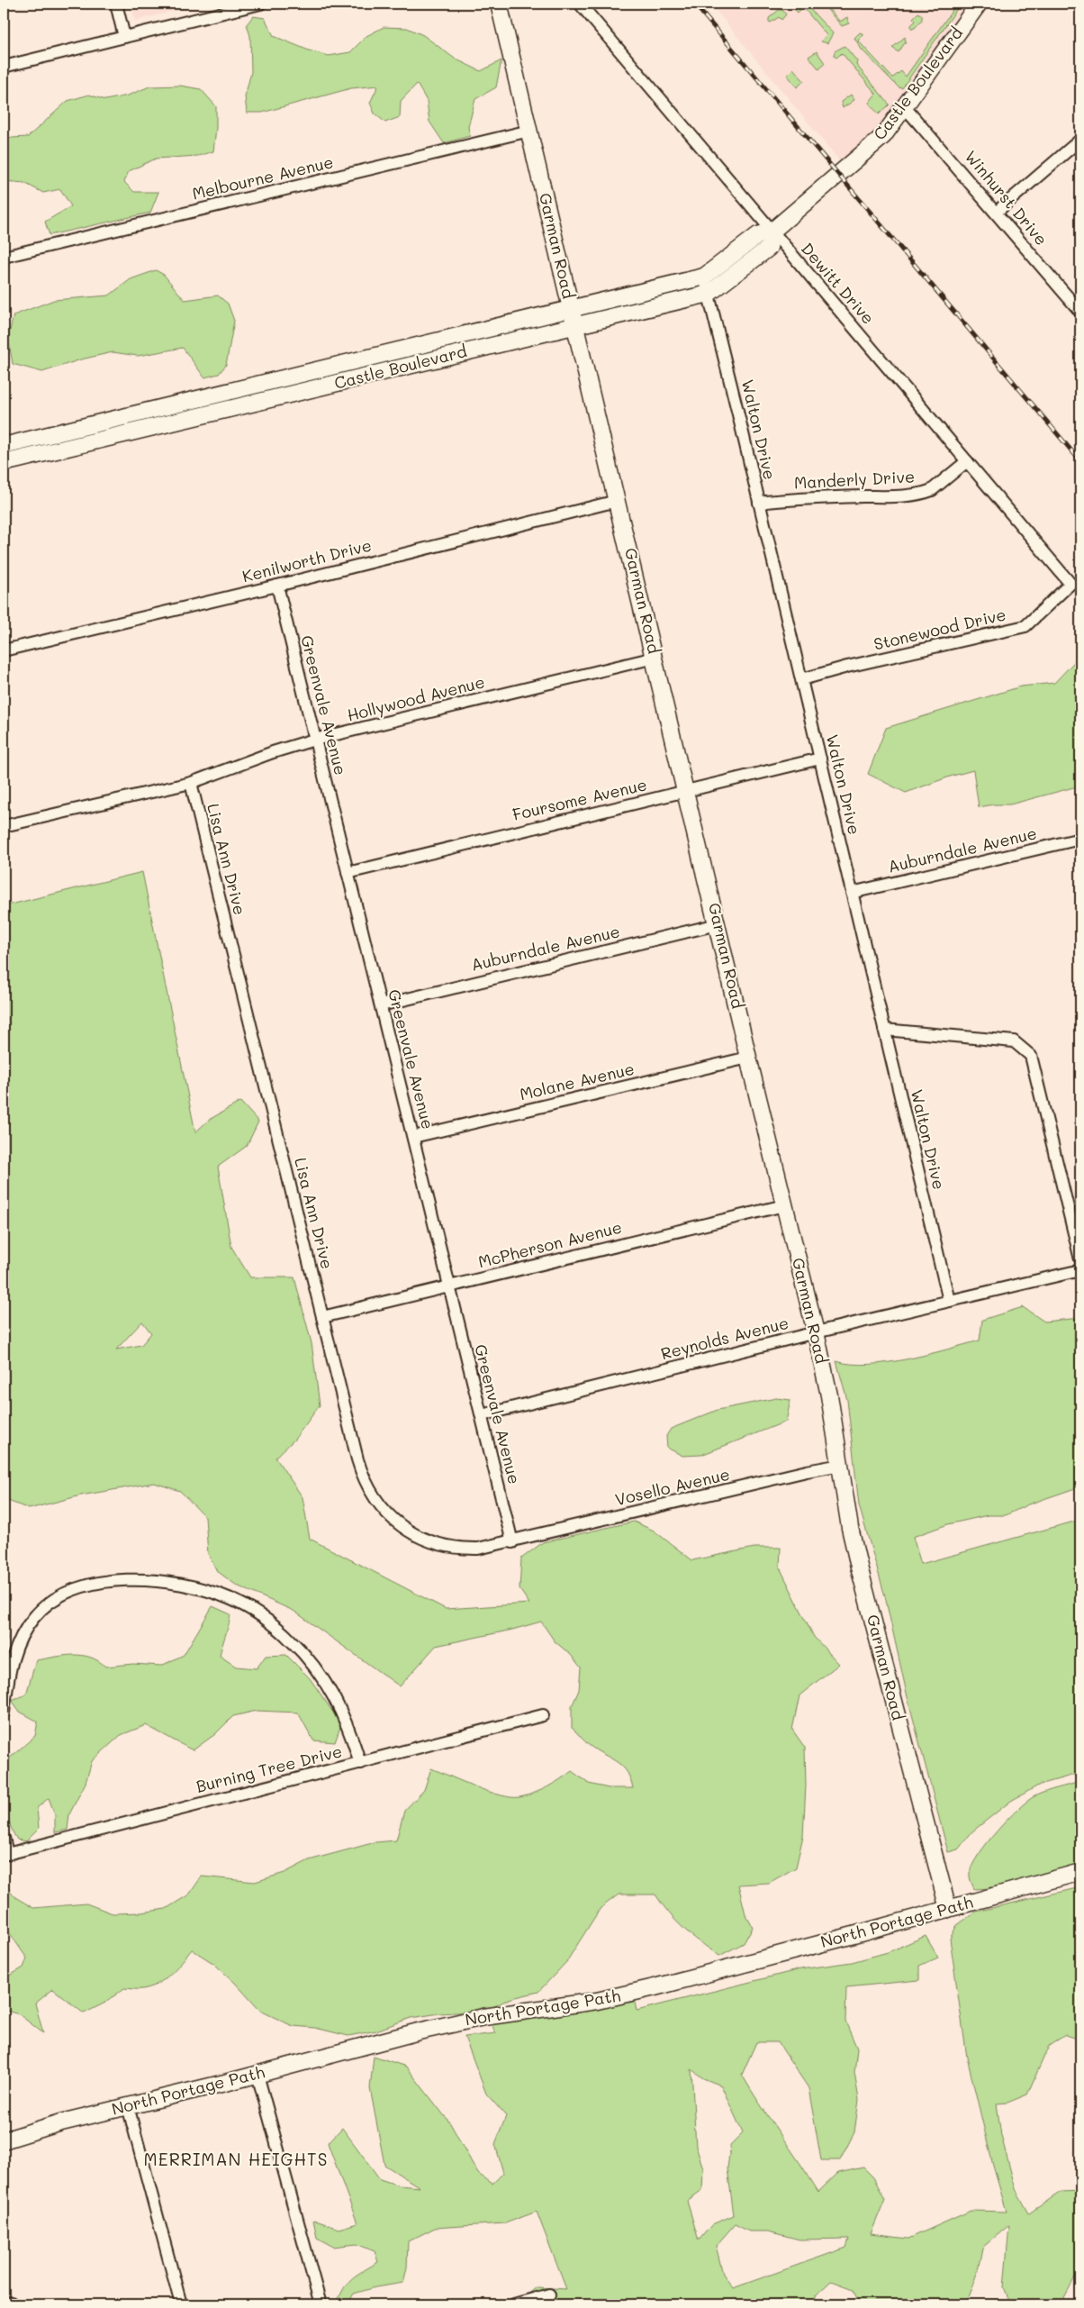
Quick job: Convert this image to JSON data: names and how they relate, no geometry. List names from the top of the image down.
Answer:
{
  "streets": {
    "street": [
      "Castle Boulevard",
      "Melbourne Avenue",
      "Winhurst Drive",
      "Garman Road",
      "Dewitt Drive",
      "Walton Drive",
      "Manderly Drive",
      "Kenilworth Drive",
      "Stonewood Drive",
      "Hollywood Avenue",
      "Greenvale Avenue",
      "Foursome Avenue",
      "Auburndale Avenue",
      "Lisa Ann Drive",
      "Molane Avenue",
      "McPherson Avenue",
      "Reynolds Avenue",
      "Vosello Avenue",
      "Burning Tree Drive",
      "North Portage Path"
    ]
  },
  "crossings": [
    ["Castle Boulevard", "Winhurst Drive"],
    ["Castle Boulevard", "Garman Road"],
    ["Castle Boulevard", "Dewitt Drive"],
    ["Castle Boulevard", "Walton Drive"],
    ["Melbourne Avenue", "Garman Road"],
    ["Garman Road", "Kenilworth Drive"],
    ["Garman Road", "Hollywood Avenue"],
    ["Garman Road", "Foursome Avenue"],
    ["Garman Road", "Auburndale Avenue"],
    ["Garman Road", "Molane Avenue"],
    ["Garman Road", "McPherson Avenue"],
    ["Garman Road", "Reynolds Avenue"],
    ["Garman Road", "Vosello Avenue"],
    ["Garman Road", "North Portage Path"],
    ["Dewitt Drive", "Manderly Drive"],
    ["Dewitt Drive", "Stonewood Drive"],
    ["Walton Drive", "Manderly Drive"],
    ["Walton Drive", "Stonewood Drive"],
    ["Walton Drive", "Foursome Avenue"],
    ["Walton Drive", "Auburndale Avenue"],
    ["Walton Drive", "Reynolds Avenue"],
    ["Kenilworth Drive", "Greenvale Avenue"],
    ["Hollywood Avenue", "Greenvale Avenue"],
    ["Hollywood Avenue", "Lisa Ann Drive"],
    ["Greenvale Avenue", "Foursome Avenue"],
    ["Greenvale Avenue", "Auburndale Avenue"],
    ["Greenvale Avenue", "Lisa Ann Drive"],
    ["Greenvale Avenue", "Molane Avenue"],
    ["Greenvale Avenue", "McPherson Avenue"],
    ["Greenvale Avenue", "Reynolds Avenue"],
    ["Greenvale Avenue", "Vosello Avenue"],
    ["Lisa Ann Drive", "McPherson Avenue"],
    ["Lisa Ann Drive", "Vosello Avenue"]
  ],
  "districts": ["MERRIMAN HEIGHTS"]
}
